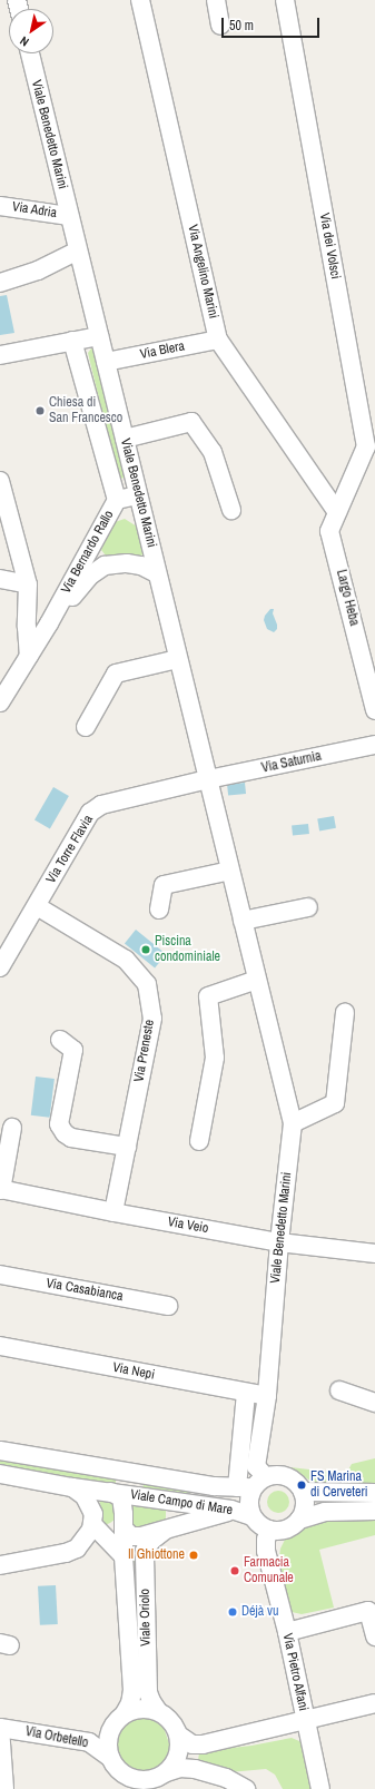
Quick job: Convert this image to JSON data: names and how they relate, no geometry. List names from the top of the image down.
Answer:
{
  "streets": {
    "street": [
      "Viale Benedetto Marini",
      "Via Adria",
      "Via dei Volsci",
      "Via Angelino Marini",
      "Via Blera",
      "Via Bernardo Rallo",
      "Largo Heba",
      "Via Saturnia",
      "Via Torre Flavia",
      "Via Preneste",
      "Via Veio",
      "Via Casabianca",
      "Via Nepi",
      "Viale Campo di Mare",
      "Viale Oriolo",
      "Via Pietro Alfani",
      "Via Orbetello"
    ]
  },
  "crossings": [
    ["Viale Benedetto Marini", "Via Adria"],
    ["Viale Benedetto Marini", "Via Blera"],
    ["Viale Benedetto Marini", "Via Bernardo Rallo"],
    ["Viale Benedetto Marini", "Via Saturnia"],
    ["Viale Benedetto Marini", "Via Torre Flavia"],
    ["Viale Benedetto Marini", "Via Veio"],
    ["Viale Benedetto Marini", "Via Nepi"],
    ["Viale Benedetto Marini", "Viale Campo di Mare"],
    ["Viale Benedetto Marini", "Via Pietro Alfani"],
    ["Via dei Volsci", "Largo Heba"],
    ["Via Angelino Marini", "Via Blera"],
    ["Via Angelino Marini", "Largo Heba"],
    ["Via Saturnia", "Via Torre Flavia"],
    ["Via Torre Flavia", "Via Preneste"],
    ["Via Preneste", "Via Veio"],
    ["Viale Campo di Mare", "Viale Oriolo"],
    ["Viale Campo di Mare", "Via Pietro Alfani"],
    ["Viale Oriolo", "Via Orbetello"]
  ],
  "places": [
    "Chiesa di San Francesco",
    "Piscina condominiale",
    "FS Marina di Cerveteri",
    "Il Ghiottone",
    "Farmacia Comunale",
    "Déjà vu"
  ],
  "scale_bar": "50 m",
  "north": "bottom left"
}
